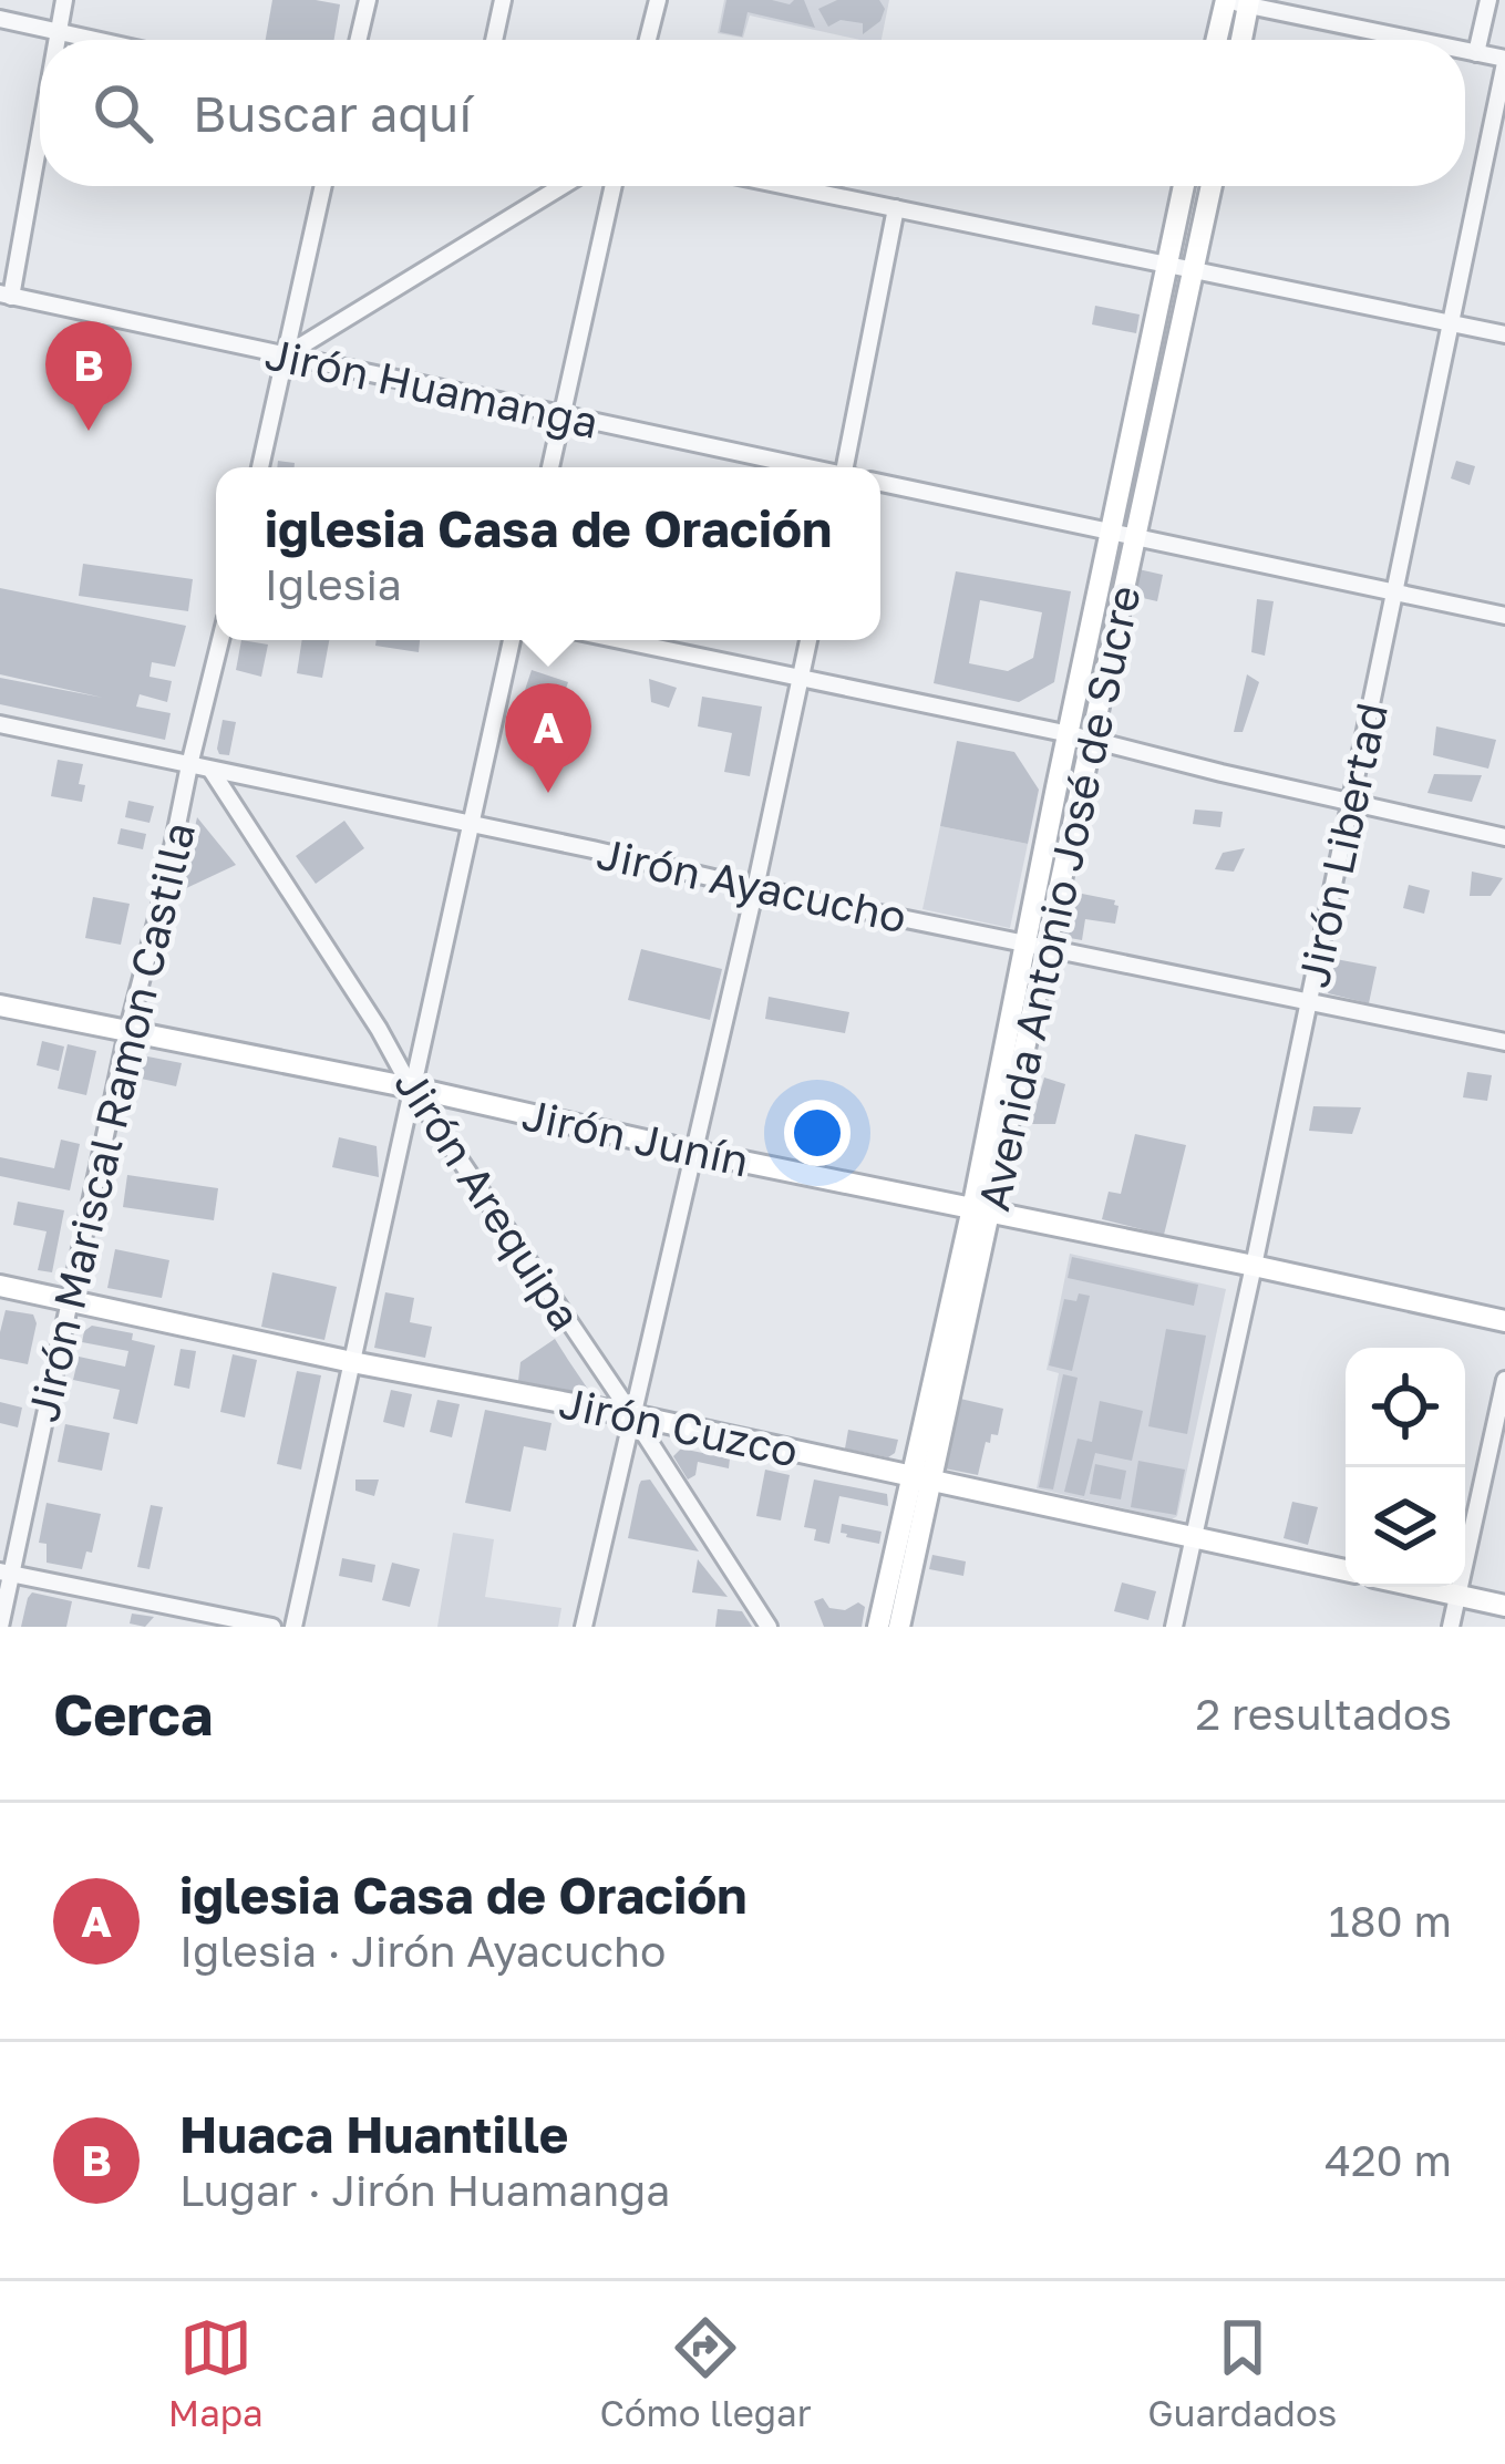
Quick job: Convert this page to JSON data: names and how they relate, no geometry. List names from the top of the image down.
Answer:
{
  "streets": {
    "street": [
      "Jirón Huamanga",
      "Jirón Libertad",
      "Jirón Ayacucho",
      "Avenida Antonio José de Sucre",
      "Jirón Mariscal Ramon Castilla",
      "Jirón Junín",
      "Jirón Arequipa",
      "Jirón Cuzco"
    ]
  },
  "crossings": [
    ["Jirón Libertad", "Jirón Ayacucho"],
    ["Jirón Libertad", "Jirón Junín"],
    ["Jirón Libertad", "Jirón Cuzco"],
    ["Jirón Ayacucho", "Avenida Antonio José de Sucre"],
    ["Jirón Ayacucho", "Jirón Mariscal Ramon Castilla"],
    ["Jirón Ayacucho", "Jirón Arequipa"],
    ["Avenida Antonio José de Sucre", "Jirón Junín"],
    ["Avenida Antonio José de Sucre", "Jirón Cuzco"],
    ["Jirón Mariscal Ramon Castilla", "Jirón Junín"],
    ["Jirón Mariscal Ramon Castilla", "Jirón Cuzco"],
    ["Jirón Junín", "Jirón Arequipa"],
    ["Jirón Arequipa", "Jirón Cuzco"]
  ],
  "page": {
    "search": "Buscar aquí",
    "pins": ["B", "A"],
    "popup": ["iglesia Casa de Oración", "Iglesia"],
    "heading": ["Cerca", "2 resultados"],
    "list": [
      {
        "mark": "A",
        "name": "iglesia Casa de Oración",
        "note": "Iglesia · Jirón Ayacucho",
        "value": "180 m"
      },
      {
        "mark": "B",
        "name": "Huaca Huantille",
        "note": "Lugar · Jirón Huamanga",
        "value": "420 m"
      }
    ],
    "nav": ["Mapa", "Cómo llegar", "Guardados"]
  }
}
